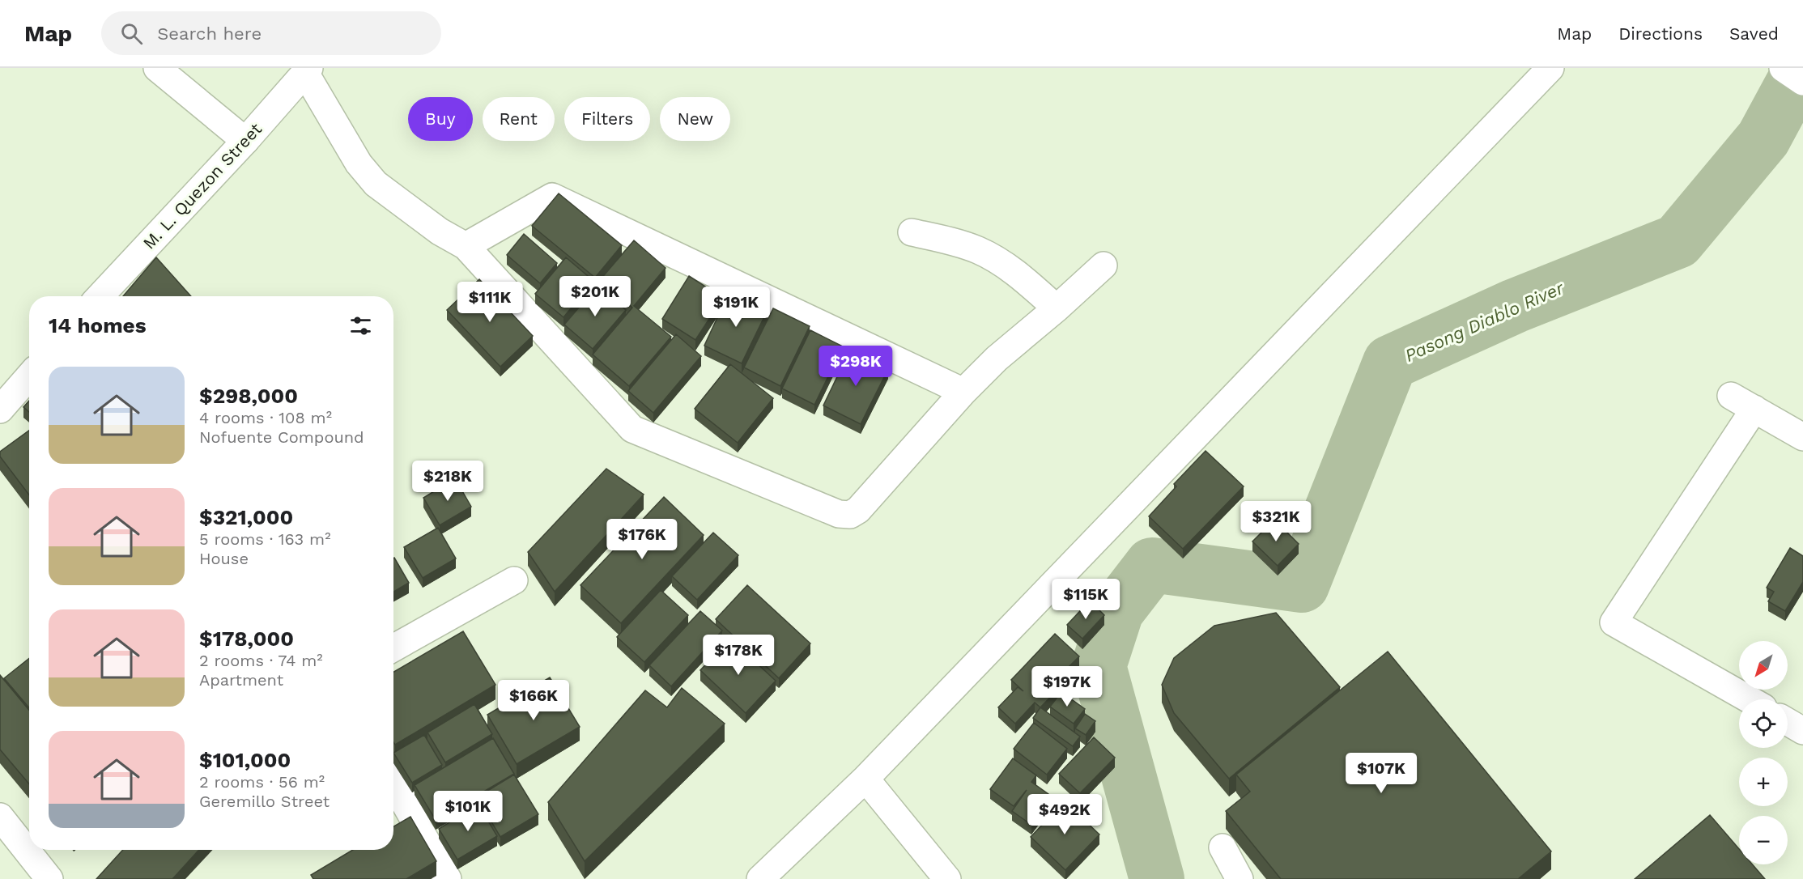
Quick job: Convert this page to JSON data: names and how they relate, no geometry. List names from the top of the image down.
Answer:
{
  "streets": {
    "street": ["M. L. Quezon Street"]
  },
  "water": ["Pasong Diablo River"],
  "north": "bottom left",
  "page": {
    "header": "Map",
    "search": "Search here",
    "nav": ["Map", "Directions", "Saved"],
    "chip": [
      "Buy",
      "Rent",
      "Filters",
      "New"
    ],
    "price": [
      "$201K",
      "$111K",
      "$191K",
      "$298K",
      "$218K",
      "$321K",
      "$176K",
      "$115K",
      "$178K",
      "$197K",
      "$166K",
      "$107K",
      "$101K",
      "$492K"
    ],
    "heading": "14 homes",
    "list": [
      {
        "name": "$298,000",
        "note": "4 rooms · 108 m² · Nofuente Compound"
      },
      {
        "name": "$321,000",
        "note": "5 rooms · 163 m² · House"
      },
      {
        "name": "$178,000",
        "note": "2 rooms · 74 m² · Apartment"
      },
      {
        "name": "$101,000",
        "note": "2 rooms · 56 m² · Geremillo Street"
      }
    ],
    "map_buttons": ["+", "−"]
  }
}
